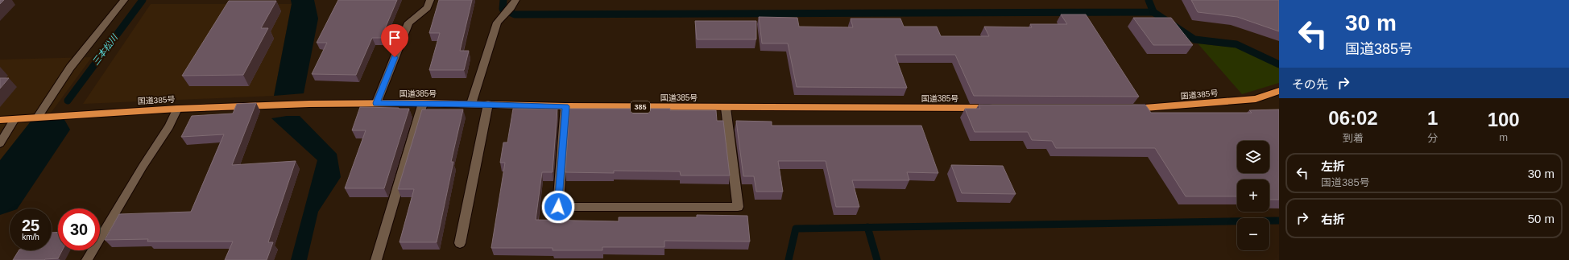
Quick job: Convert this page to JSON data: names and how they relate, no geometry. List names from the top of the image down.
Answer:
{
  "streets": {
    "highway": ["国道385号", "385"]
  },
  "water": ["三本松川"],
  "page": {
    "turn": ["30 m", "国道385号"],
    "then": "その先",
    "eta": [
      "06:02",
      "到着",
      "1",
      "分",
      "100",
      "m"
    ],
    "map_buttons": ["+", "−"],
    "list": [
      {
        "name": "左折",
        "note": "国道385号",
        "value": "30 m"
      },
      {
        "name": "右折",
        "value": "50 m"
      }
    ],
    "speed": "25 km/h",
    "limit": "30"
  }
}
